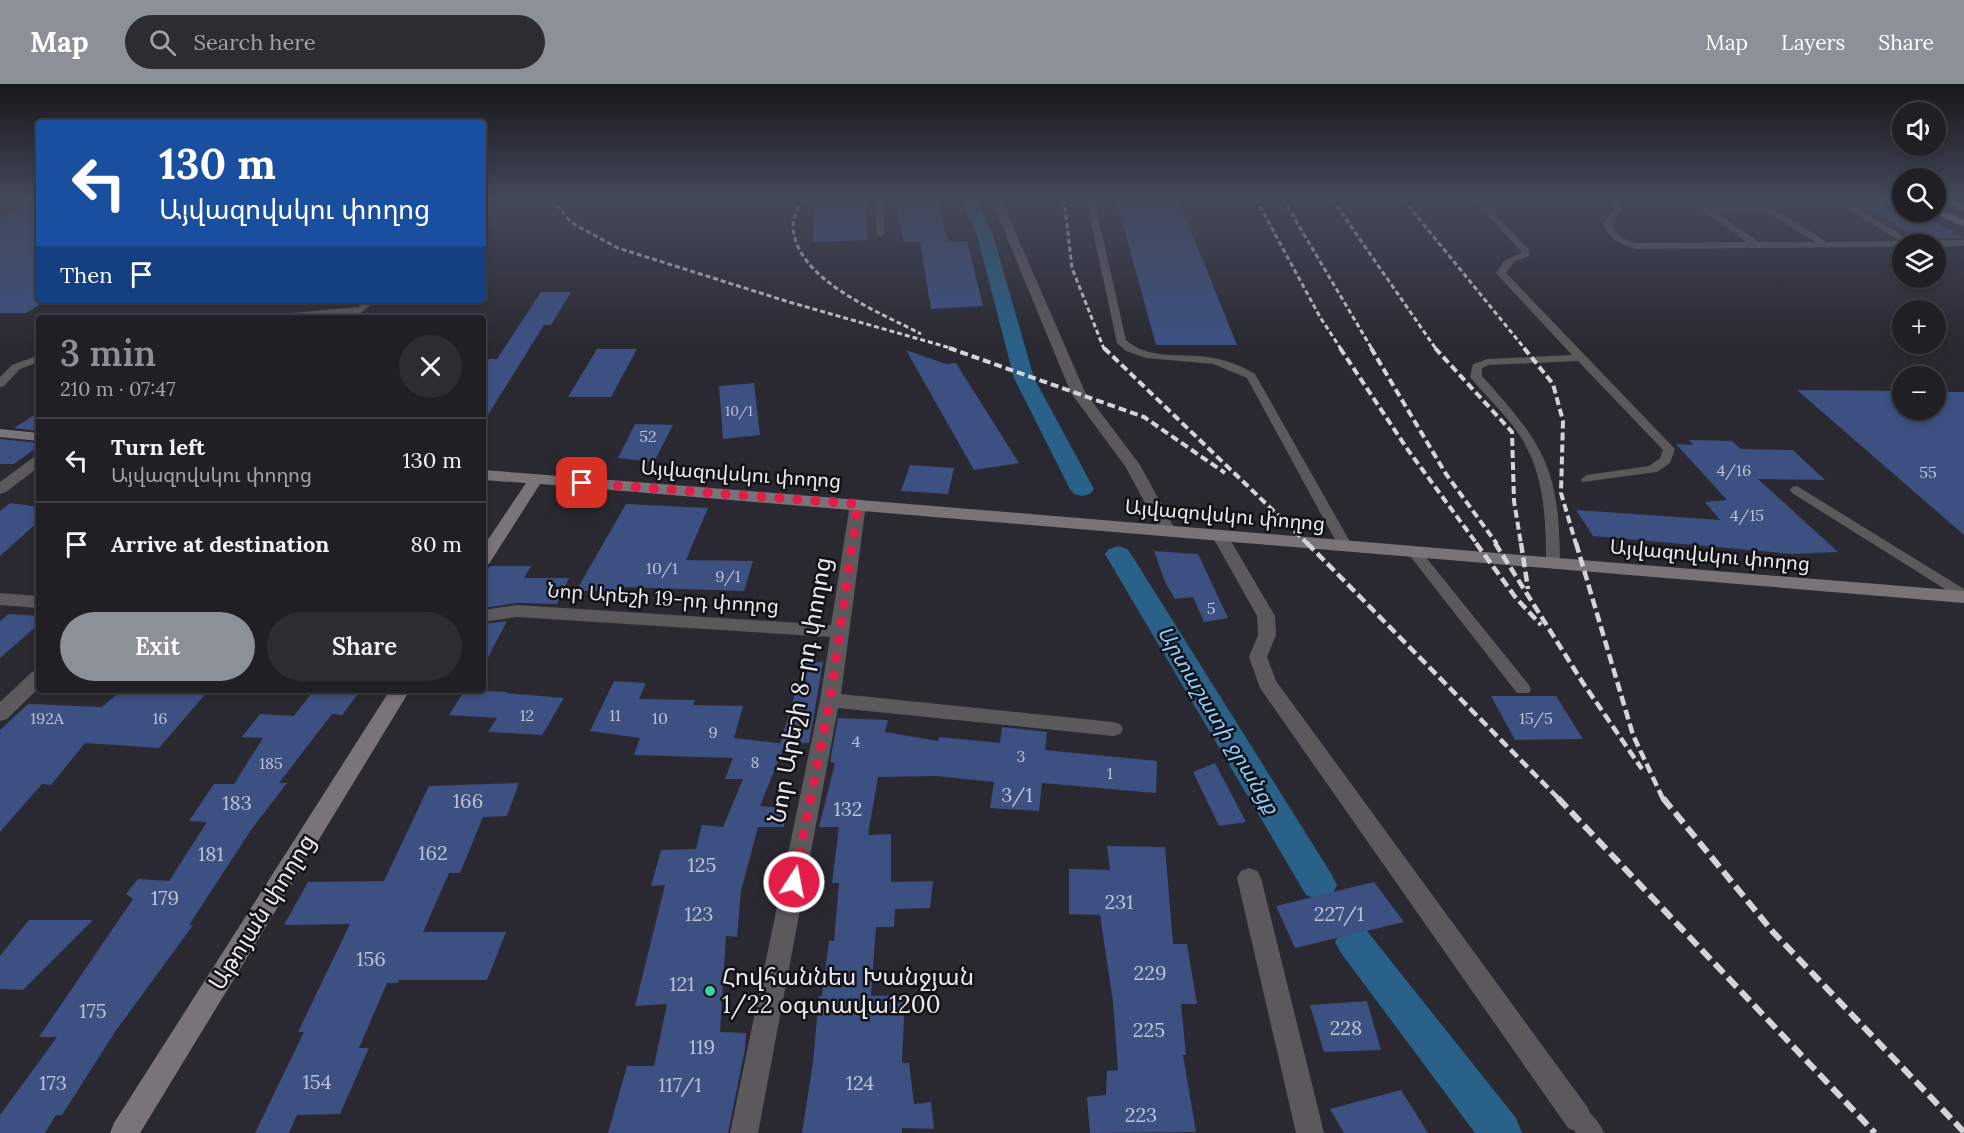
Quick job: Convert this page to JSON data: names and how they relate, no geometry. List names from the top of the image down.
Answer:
{
  "streets": {
    "main road": ["Այվազովսկու փողոց", "Աթոյան փողոց"],
    "street": ["Նոր Արեշի 19-րդ փողոց", "Նոր Արեշի 8-րդ փողոց"]
  },
  "crossings": [
    ["Այվազովսկու փողոց", "Նոր Արեշի 8-րդ փողոց"],
    ["Նոր Արեշի 19-րդ փողոց", "Նոր Արեշի 8-րդ փողոց"]
  ],
  "water": ["Արտաշատի ջրանցք"],
  "places": ["Հովհաննես Խանջյան 1/22 օգտավա1200"],
  "house_numbers": [
    "10/1",
    "52",
    "4/16",
    "55",
    "4/15",
    "10/1",
    "9/1",
    "5",
    "12",
    "11",
    "192A",
    "16",
    "10",
    "15/5",
    "9",
    "4",
    "3",
    "8",
    "185",
    "1",
    "3/1",
    "166",
    "183",
    "132",
    "162",
    "181",
    "125",
    "179",
    "231",
    "123",
    "227/1",
    "156",
    "229",
    "121",
    "175",
    "228",
    "225",
    "119",
    "154",
    "173",
    "124",
    "117/1",
    "223"
  ],
  "page": {
    "header": "Map",
    "search": "Search here",
    "nav": ["Map", "Layers", "Share"],
    "map_buttons": ["+", "−"],
    "turn": ["130 m", "Այվազովսկու փողոց"],
    "then": "Then",
    "heading": ["3 min", "210 m · 07:47"],
    "list": [
      {
        "name": "Turn left",
        "note": "Այվազովսկու փողոց",
        "value": "130 m"
      },
      {
        "name": "Arrive at destination",
        "value": "80 m"
      }
    ],
    "buttons": ["Exit", "Share"]
  }
}
